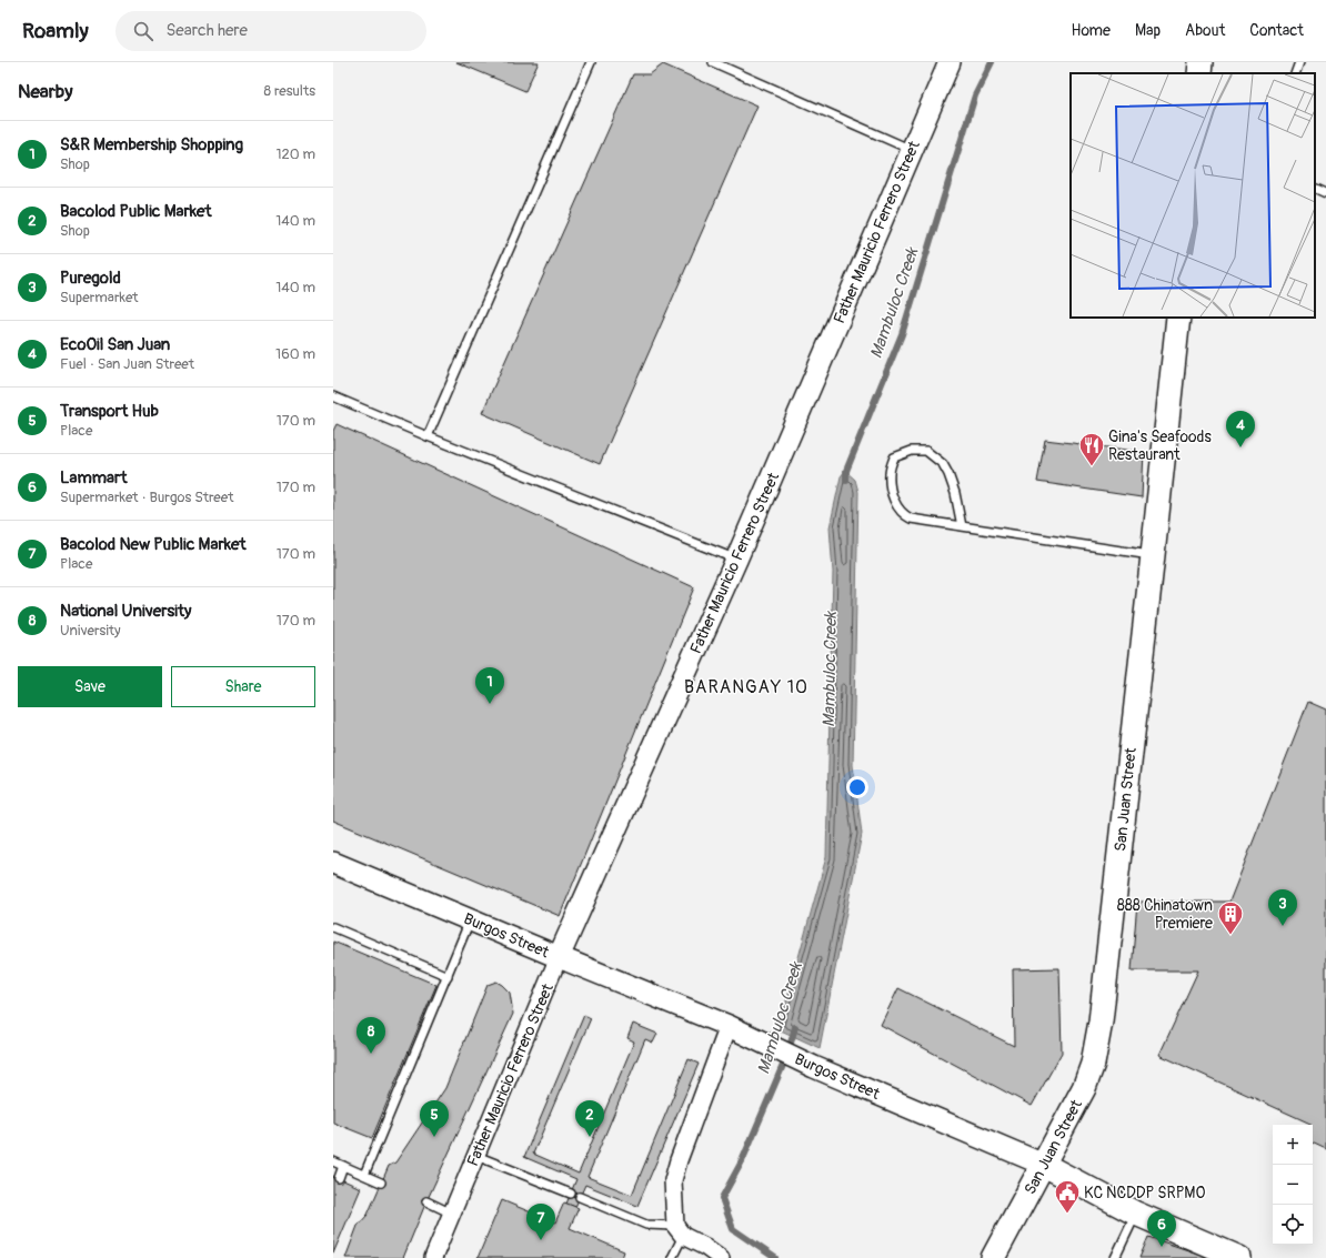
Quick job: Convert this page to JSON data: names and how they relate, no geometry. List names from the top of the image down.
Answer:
{
  "streets": {
    "main road": ["San Juan Street", "Burgos Street"],
    "street": ["Father Mauricio Ferrero Street"]
  },
  "crossings": [
    ["Father Mauricio Ferrero Street", "Burgos Street"],
    ["San Juan Street", "Burgos Street"]
  ],
  "districts": ["BARANGAY 10"],
  "water": ["Mambuloc Creek"],
  "places": {
    "restaurant": ["Gina's Seafoods Restaurant"],
    "building": ["888 Chinatown Premiere"],
    "public building": ["KC NCDDP SRPMO"]
  },
  "page": {
    "header": "Roamly",
    "search": "Search here",
    "nav": [
      "Home",
      "Map",
      "About",
      "Contact"
    ],
    "heading": ["Nearby", "8 results"],
    "list": [
      {
        "mark": "1",
        "name": "S&R Membership Shopping",
        "note": "Shop",
        "value": "120 m"
      },
      {
        "mark": "2",
        "name": "Bacolod Public Market",
        "note": "Shop",
        "value": "140 m"
      },
      {
        "mark": "3",
        "name": "Puregold",
        "note": "Supermarket",
        "value": "140 m"
      },
      {
        "mark": "4",
        "name": "EcoOil San Juan",
        "note": "Fuel · San Juan Street",
        "value": "160 m"
      },
      {
        "mark": "5",
        "name": "Transport Hub",
        "note": "Place",
        "value": "170 m"
      },
      {
        "mark": "6",
        "name": "Lammart",
        "note": "Supermarket · Burgos Street",
        "value": "170 m"
      },
      {
        "mark": "7",
        "name": "Bacolod New Public Market",
        "note": "Place",
        "value": "170 m"
      },
      {
        "mark": "8",
        "name": "National University",
        "note": "University",
        "value": "170 m"
      }
    ],
    "pins": [
      "4",
      "1",
      "3",
      "8",
      "2",
      "5",
      "7",
      "6"
    ],
    "buttons": ["Save", "Share"],
    "map_buttons": ["+", "−"]
  }
}
